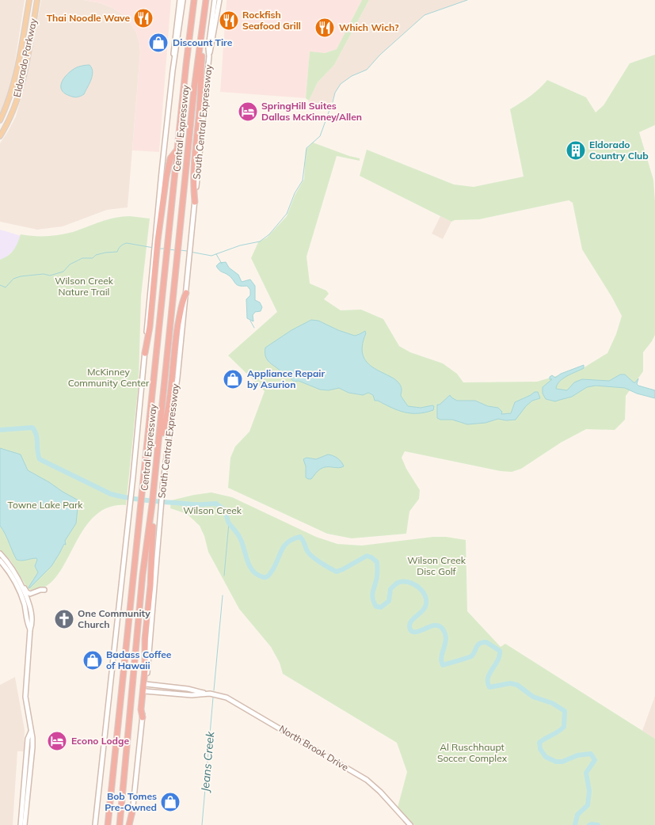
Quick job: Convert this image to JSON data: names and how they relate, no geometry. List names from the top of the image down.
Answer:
{
  "streets": {
    "highway": ["Central Expressway"],
    "main road": ["Eldorado Parkway", "South Central Expressway", "North Brook Drive"]
  },
  "crossings": [
    ["South Central Expressway", "Central Expressway"],
    ["South Central Expressway", "North Brook Drive"]
  ],
  "water": ["Jeans Creek"],
  "parks": [
    "Wilson Creek Nature Trail",
    "McKinney Community Center",
    "Towne Lake Park",
    "Wilson Creek",
    "Wilson Creek Disc Golf",
    "Al Ruschhaupt Soccer Complex"
  ],
  "places": {
    "restaurant": ["Thai Noodle Wave", "Rockfish Seafood Grill", "Which Wich?"],
    "shop": [
      "Discount Tire",
      "Appliance Repair by Asurion",
      "Badass Coffee of Hawaii",
      "Bob Tomes Pre-Owned"
    ],
    "hotel": ["SpringHill Suites Dallas McKinney/Allen", "Econo Lodge"],
    "building": ["Eldorado Country Club"],
    "church": ["One Community Church"]
  }
}
